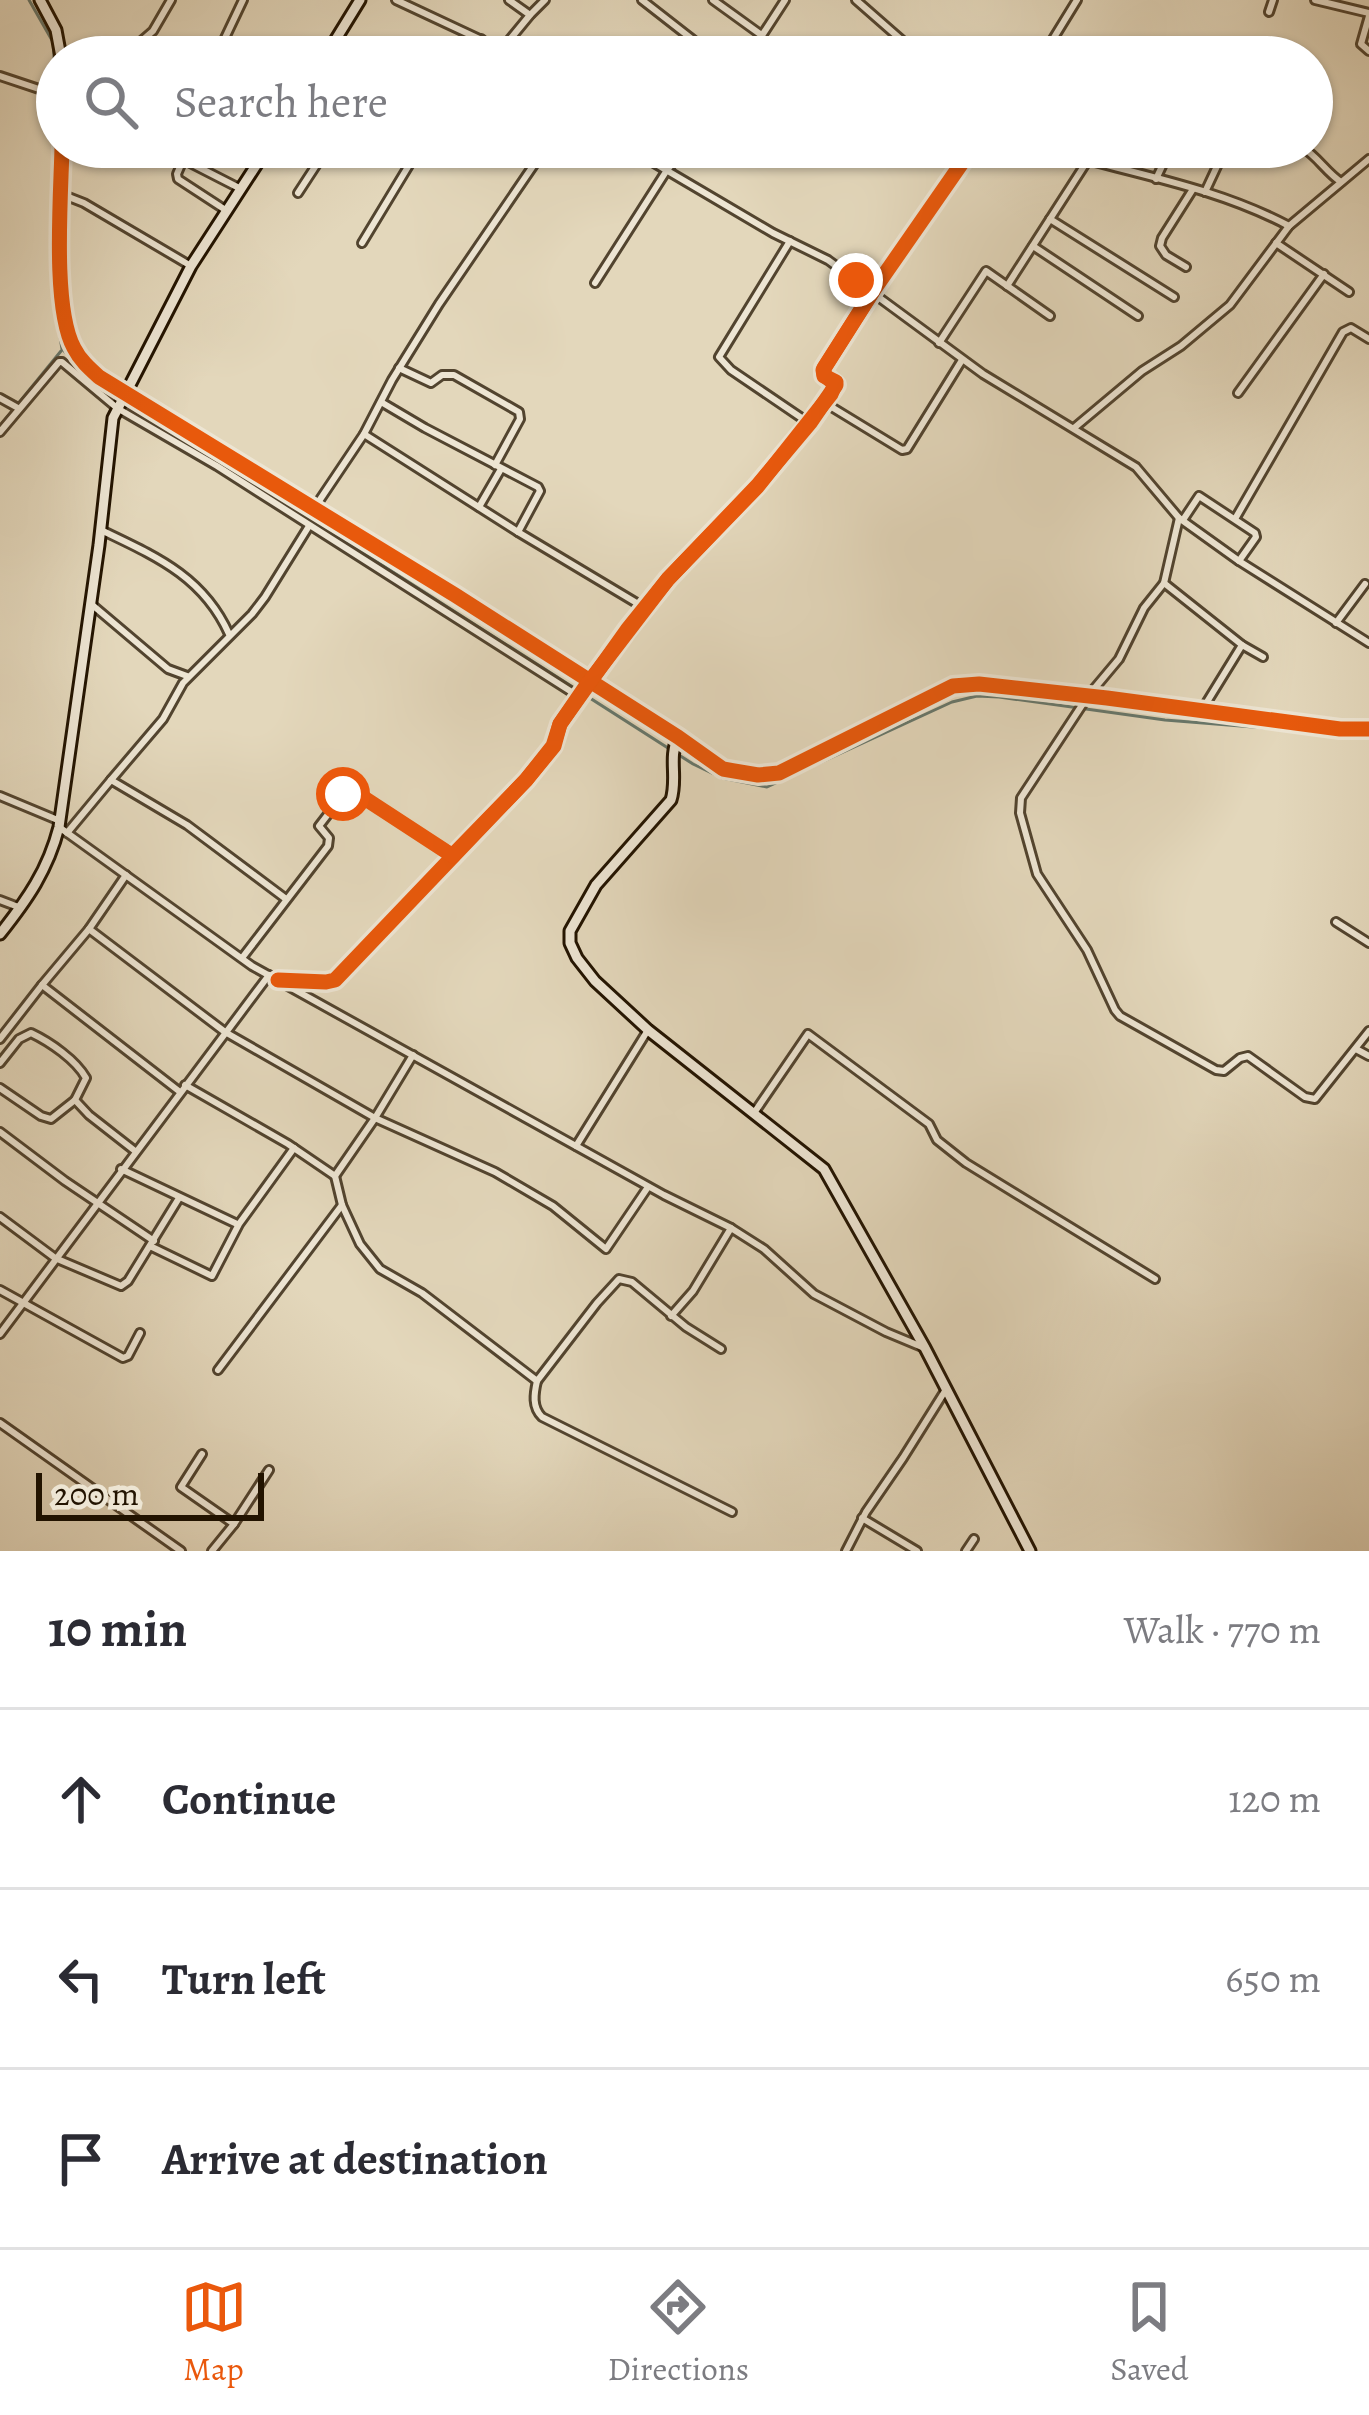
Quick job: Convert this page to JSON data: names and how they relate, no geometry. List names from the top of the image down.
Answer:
{
  "scale_bar": "200 m",
  "page": {
    "search": "Search here",
    "scale": "200 m",
    "heading": ["10 min", "Walk · 770 m"],
    "list": [
      ["Continue", "120 m"],
      ["Turn left", "650 m"],
      "Arrive at destination"
    ],
    "nav": ["Map", "Directions", "Saved"]
  }
}
